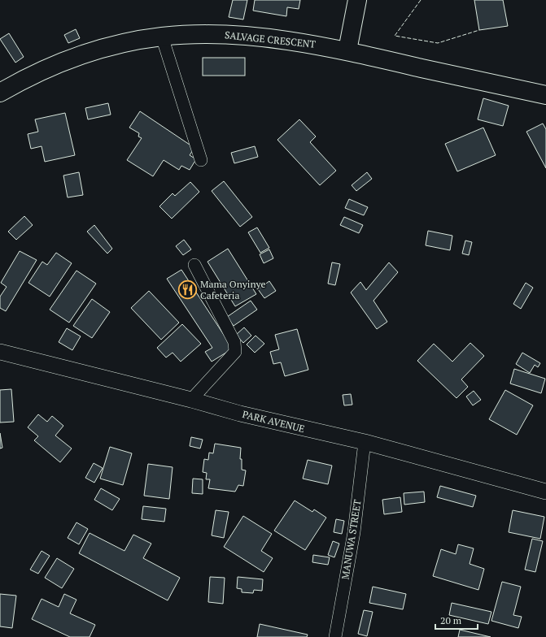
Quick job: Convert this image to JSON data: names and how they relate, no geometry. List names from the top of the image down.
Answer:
{
  "streets": {
    "main road": ["SALVAGE CRESCENT"],
    "street": ["PARK AVENUE", "MANUWA STREET"]
  },
  "crossings": [
    ["PARK AVENUE", "MANUWA STREET"]
  ],
  "places": {
    "restaurant": ["Mama Onyinye Cafeteria"]
  },
  "scale_bar": "20 m"
}
